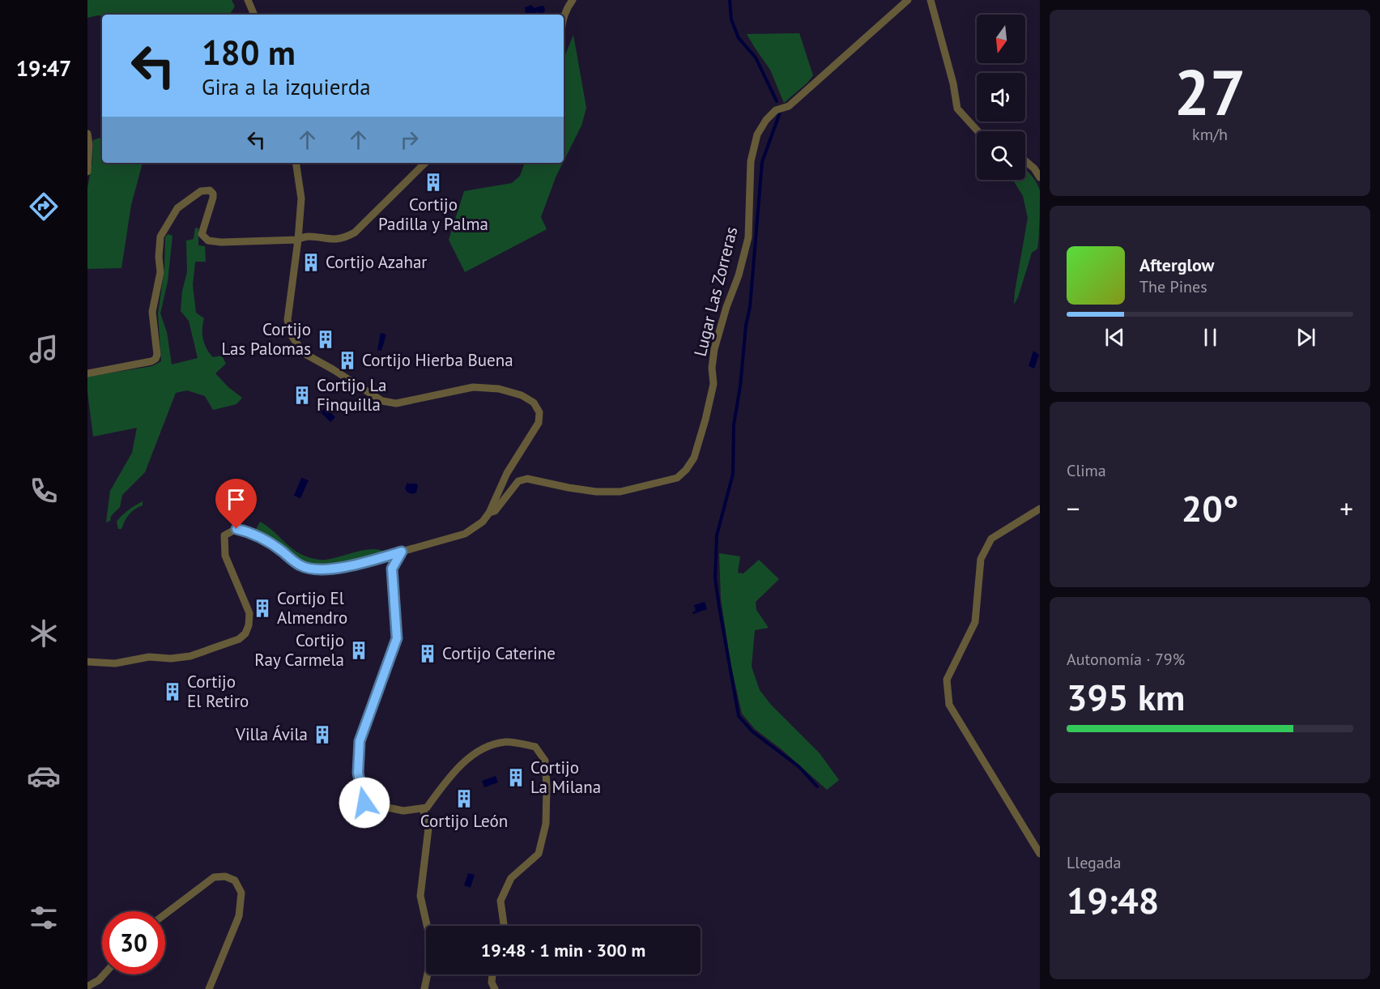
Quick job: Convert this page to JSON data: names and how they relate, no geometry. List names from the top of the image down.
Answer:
{
  "streets": {
    "street": ["Lugar Las Zorreras"]
  },
  "places": {
    "building": [
      "Cortijo Padilla y Palma",
      "Cortijo Azahar",
      "Cortijo Las Palomas",
      "Cortijo Hierba Buena",
      "Cortijo La Finquilla",
      "Cortijo El Almendro",
      "Cortijo Ray Carmela",
      "Cortijo Caterine",
      "Cortijo El Retiro",
      "Villa Ávila",
      "Cortijo La Milana",
      "Cortijo León"
    ]
  },
  "north": "bottom",
  "page": {
    "tabs": "19:47",
    "tile": [
      ["27", "km/h"],
      "Clima",
      ["Autonomía · 79%", "395 km"],
      ["Llegada", "19:48"]
    ],
    "turn": ["180 m", "Gira a la izquierda"],
    "song": ["Afterglow", "The Pines"],
    "heat": ["−", "20°", "+"],
    "limit": "30",
    "trip": "19:48 · 1 min · 300 m"
  }
}
